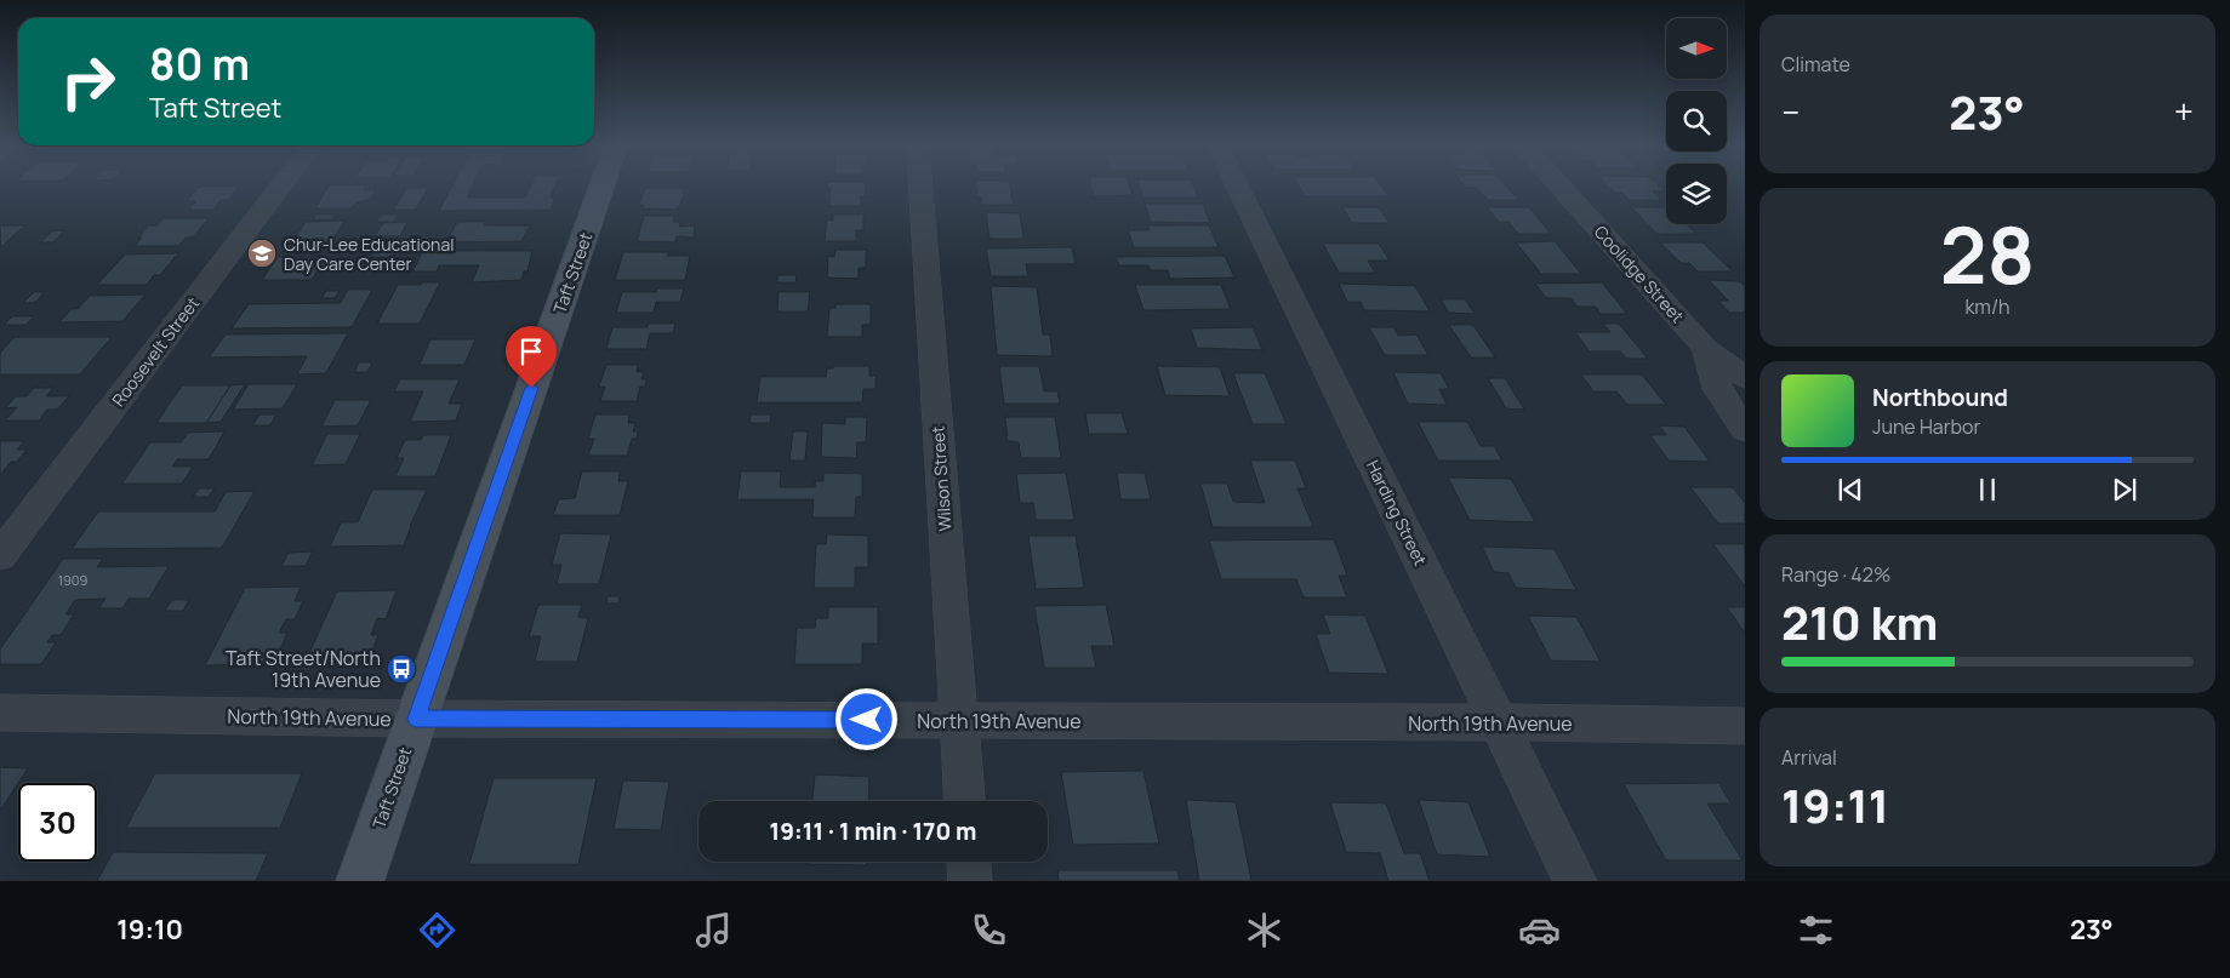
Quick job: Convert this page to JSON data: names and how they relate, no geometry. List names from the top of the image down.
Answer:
{
  "streets": {
    "street": [
      "Taft Street",
      "Coolidge Street",
      "Roosevelt Street",
      "Wilson Street",
      "Harding Street",
      "North 19th Avenue"
    ]
  },
  "crossings": [
    ["Taft Street", "North 19th Avenue"],
    ["Wilson Street", "North 19th Avenue"],
    ["Harding Street", "North 19th Avenue"]
  ],
  "places": {
    "school or university": ["Chur-Lee Educational Day Care Center"],
    "bus stop": ["Taft Street/North 19th Avenue"]
  },
  "house_numbers": ["1909"],
  "north": "right",
  "page": {
    "tile": [
      "Climate",
      ["28", "km/h"],
      ["Range · 42%", "210 km"],
      ["Arrival", "19:11"]
    ],
    "turn": ["80 m", "Taft Street"],
    "heat": ["−", "23°", "+"],
    "song": ["Northbound", "June Harbor"],
    "limit": "30",
    "trip": "19:11 · 1 min · 170 m",
    "tabs": ["19:10", "23°"]
  }
}
